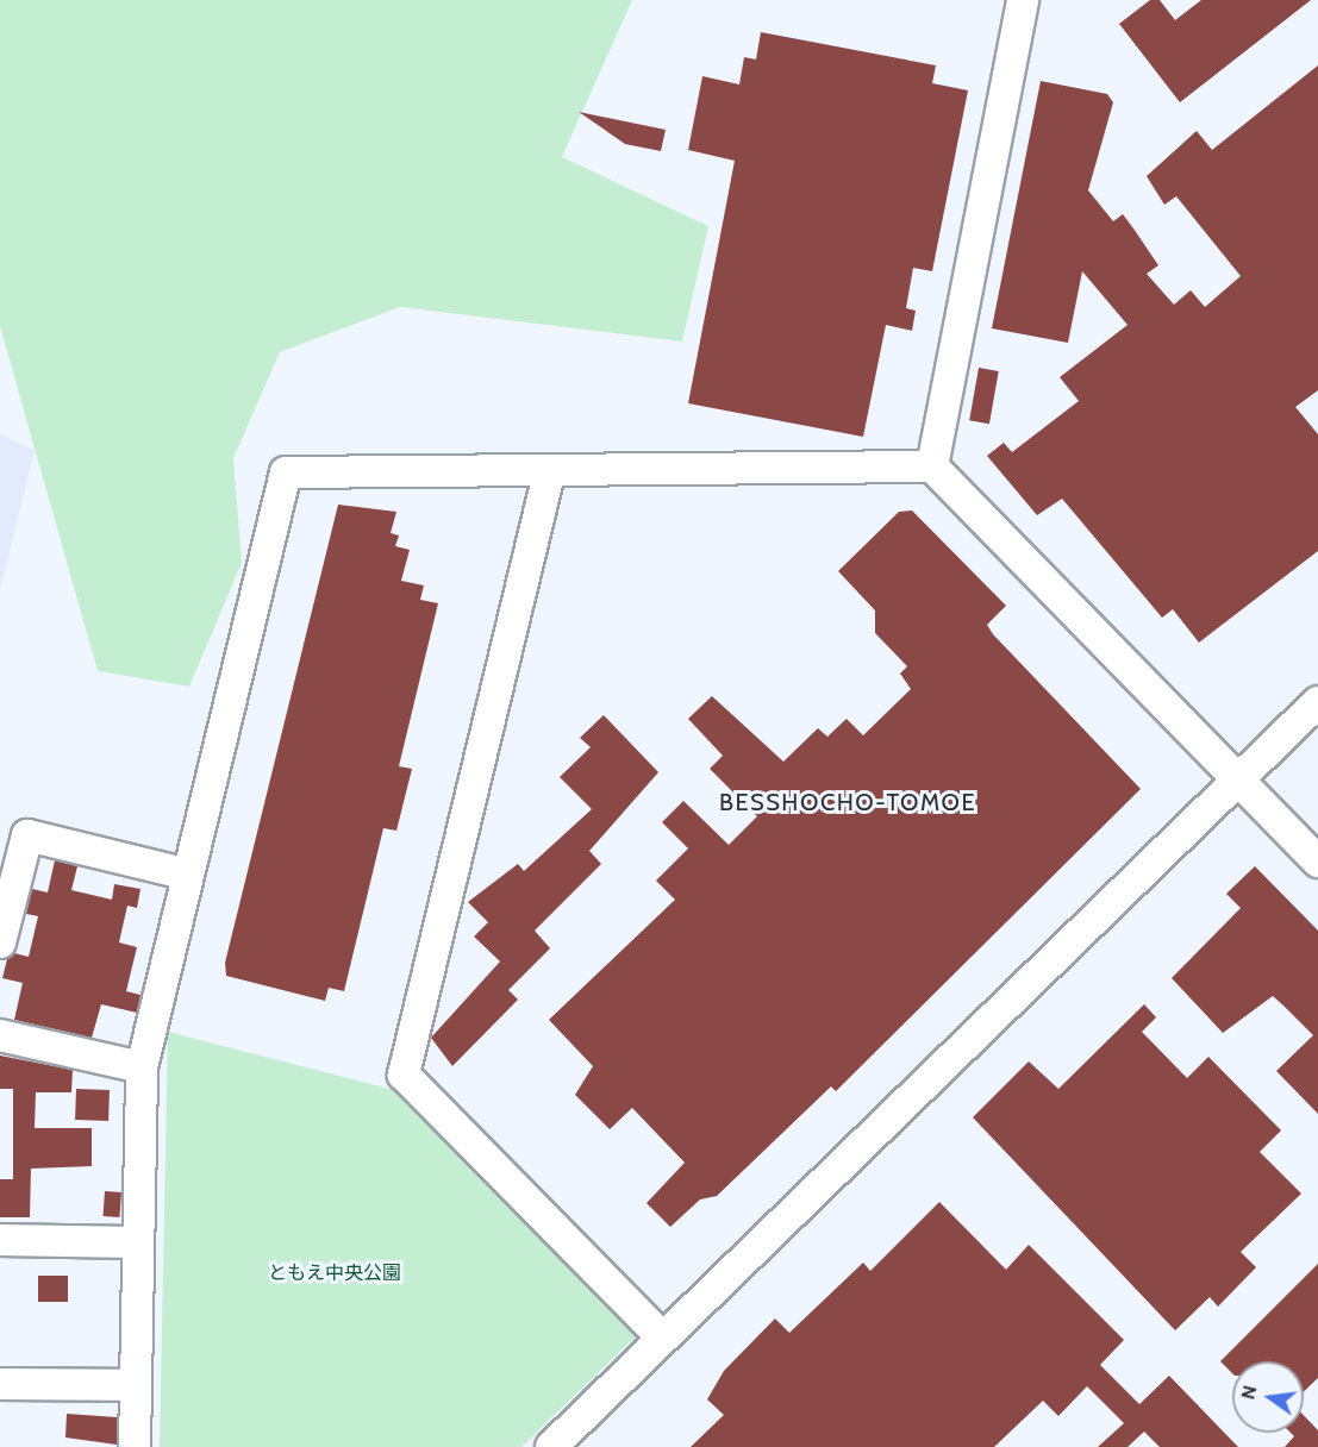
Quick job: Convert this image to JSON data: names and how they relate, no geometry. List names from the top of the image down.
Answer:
{
  "districts": ["BESSHOCHO-TOMOE"],
  "parks": ["ともえ中央公園"],
  "north": "left"
}
